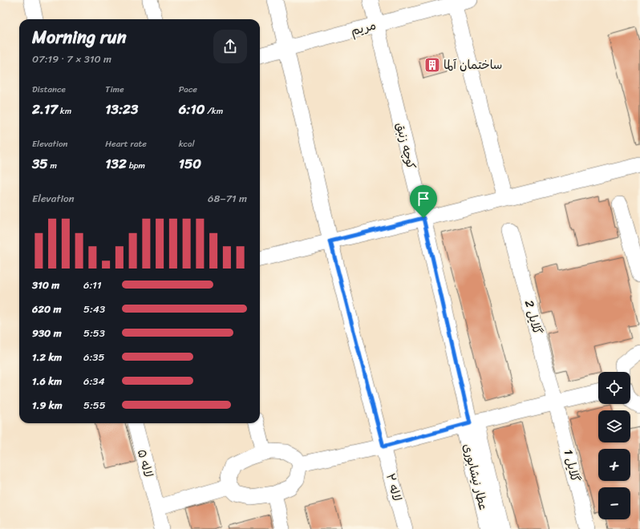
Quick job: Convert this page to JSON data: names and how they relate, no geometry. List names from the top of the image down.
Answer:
{
  "streets": {
    "street": [
      "مریم",
      "کوچه زنبق",
      "گلایل 2",
      "لاله ۵",
      "گلایل 1",
      "عطار نیشابوری",
      "لاله ۲"
    ]
  },
  "crossings": [
    ["مریم", "کوچه زنبق"],
    ["مریم", "لاله ۲"],
    ["کوچه زنبق", "عطار نیشابوری"],
    ["گلایل 2", "گلایل 1"]
  ],
  "places": {
    "building": ["ساختمان آلما"]
  },
  "page": {
    "heading": ["Morning run", "07:19 · 7 × 310 m"],
    "stats": [
      ["Distance", "2.17 km"],
      ["Time", "13:23"],
      ["Pace", "6:10 /km"],
      ["Elevation", "35 m"],
      ["Heart rate", "132 bpm"],
      ["kcal", "150"]
    ],
    "chart": ["Elevation", "68–71 m"],
    "list": [
      {
        "name": "310 m",
        "note": "6:11"
      },
      {
        "name": "620 m",
        "note": "5:43"
      },
      {
        "name": "930 m",
        "note": "5:53"
      },
      {
        "name": "1.2 km",
        "note": "6:35"
      },
      {
        "name": "1.6 km",
        "note": "6:34"
      },
      {
        "name": "1.9 km",
        "note": "5:55"
      }
    ],
    "map_buttons": ["+", "−"]
  }
}
